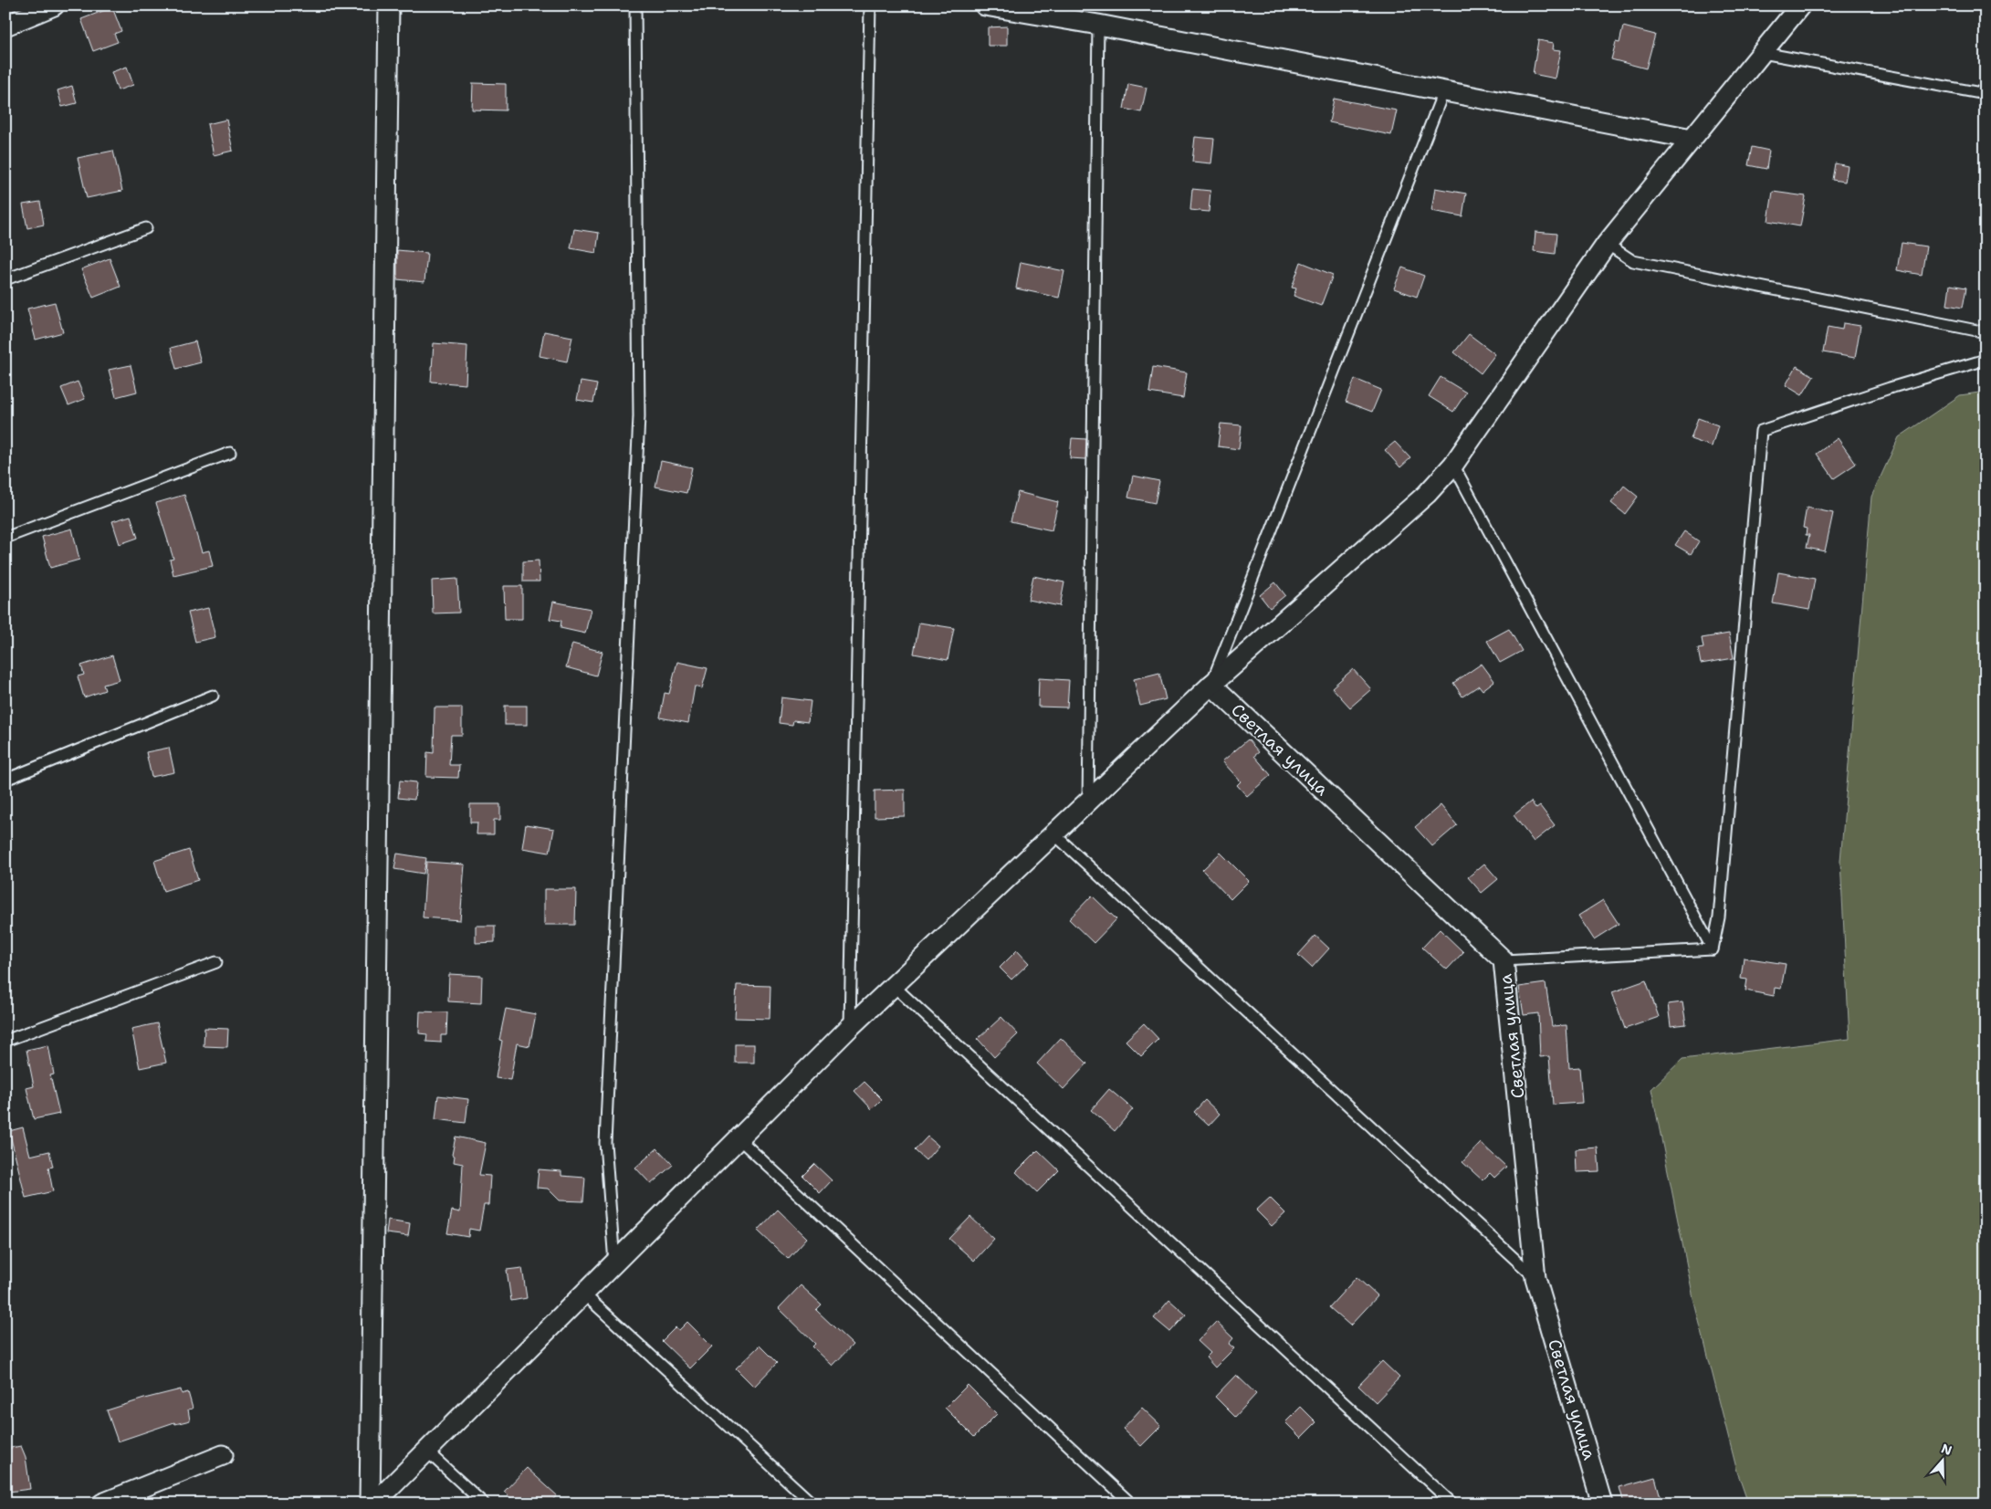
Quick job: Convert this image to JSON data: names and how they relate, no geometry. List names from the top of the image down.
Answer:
{
  "streets": {
    "street": ["Светлая улица"]
  },
  "north": "top"
}
